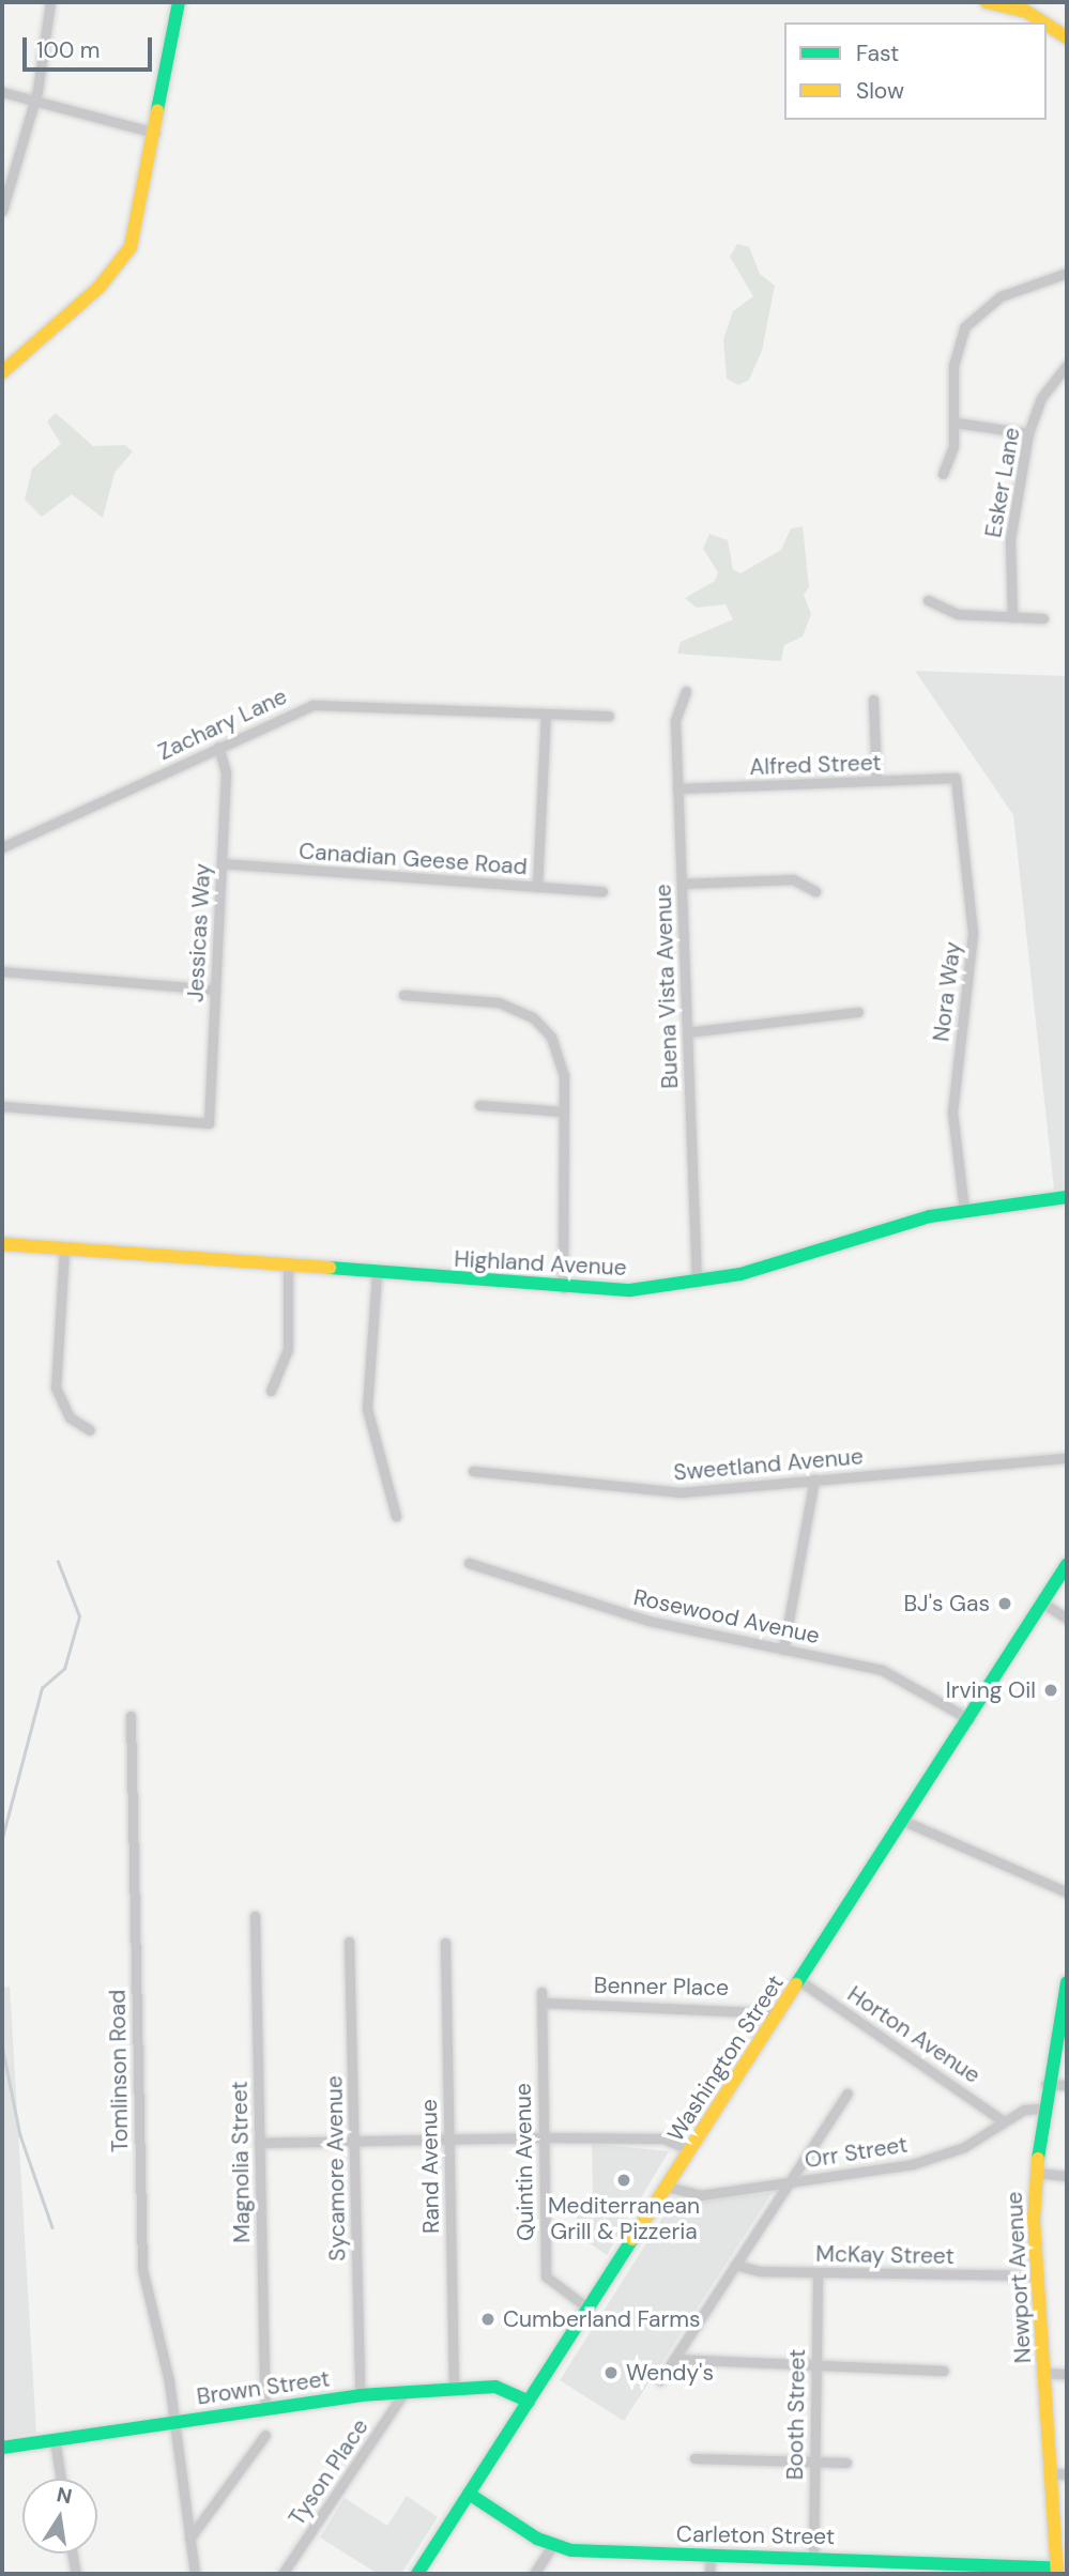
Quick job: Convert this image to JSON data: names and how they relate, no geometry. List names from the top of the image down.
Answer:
{
  "streets": {
    "main road": [
      "Highland Avenue",
      "Washington Street",
      "Newport Avenue",
      "Brown Street",
      "Carleton Street"
    ],
    "street": [
      "Esker Lane",
      "Zachary Lane",
      "Alfred Street",
      "Canadian Geese Road",
      "Jessicas Way",
      "Buena Vista Avenue",
      "Nora Way",
      "Sweetland Avenue",
      "Rosewood Avenue",
      "Benner Place",
      "Horton Avenue",
      "Tomlinson Road",
      "Orr Street",
      "Magnolia Street",
      "Quintin Avenue",
      "Rand Avenue",
      "Sycamore Avenue",
      "McKay Street",
      "Booth Street",
      "Tyson Place"
    ]
  },
  "crossings": [
    ["Zachary Lane", "Jessicas Way"],
    ["Alfred Street", "Buena Vista Avenue"],
    ["Alfred Street", "Nora Way"],
    ["Canadian Geese Road", "Jessicas Way"],
    ["Buena Vista Avenue", "Highland Avenue"],
    ["Nora Way", "Highland Avenue"],
    ["Rosewood Avenue", "Washington Street"],
    ["Benner Place", "Washington Street"],
    ["Benner Place", "Quintin Avenue"],
    ["Horton Avenue", "Washington Street"],
    ["Horton Avenue", "Orr Street"],
    ["Washington Street", "Orr Street"],
    ["Washington Street", "Quintin Avenue"],
    ["Washington Street", "Brown Street"],
    ["Washington Street", "Carleton Street"],
    ["Tomlinson Road", "Brown Street"],
    ["Orr Street", "Newport Avenue"],
    ["Magnolia Street", "Brown Street"],
    ["Rand Avenue", "Brown Street"],
    ["Sycamore Avenue", "Brown Street"],
    ["McKay Street", "Newport Avenue"],
    ["McKay Street", "Booth Street"],
    ["Newport Avenue", "Carleton Street"],
    ["Brown Street", "Tyson Place"],
    ["Booth Street", "Carleton Street"]
  ],
  "places": [
    "BJ's Gas",
    "Irving Oil",
    "Mediterranean Grill & Pizzeria",
    "Cumberland Farms",
    "Wendy's"
  ],
  "legend": ["Fast", "Slow"],
  "scale_bar": "100 m",
  "north": "top"
}
